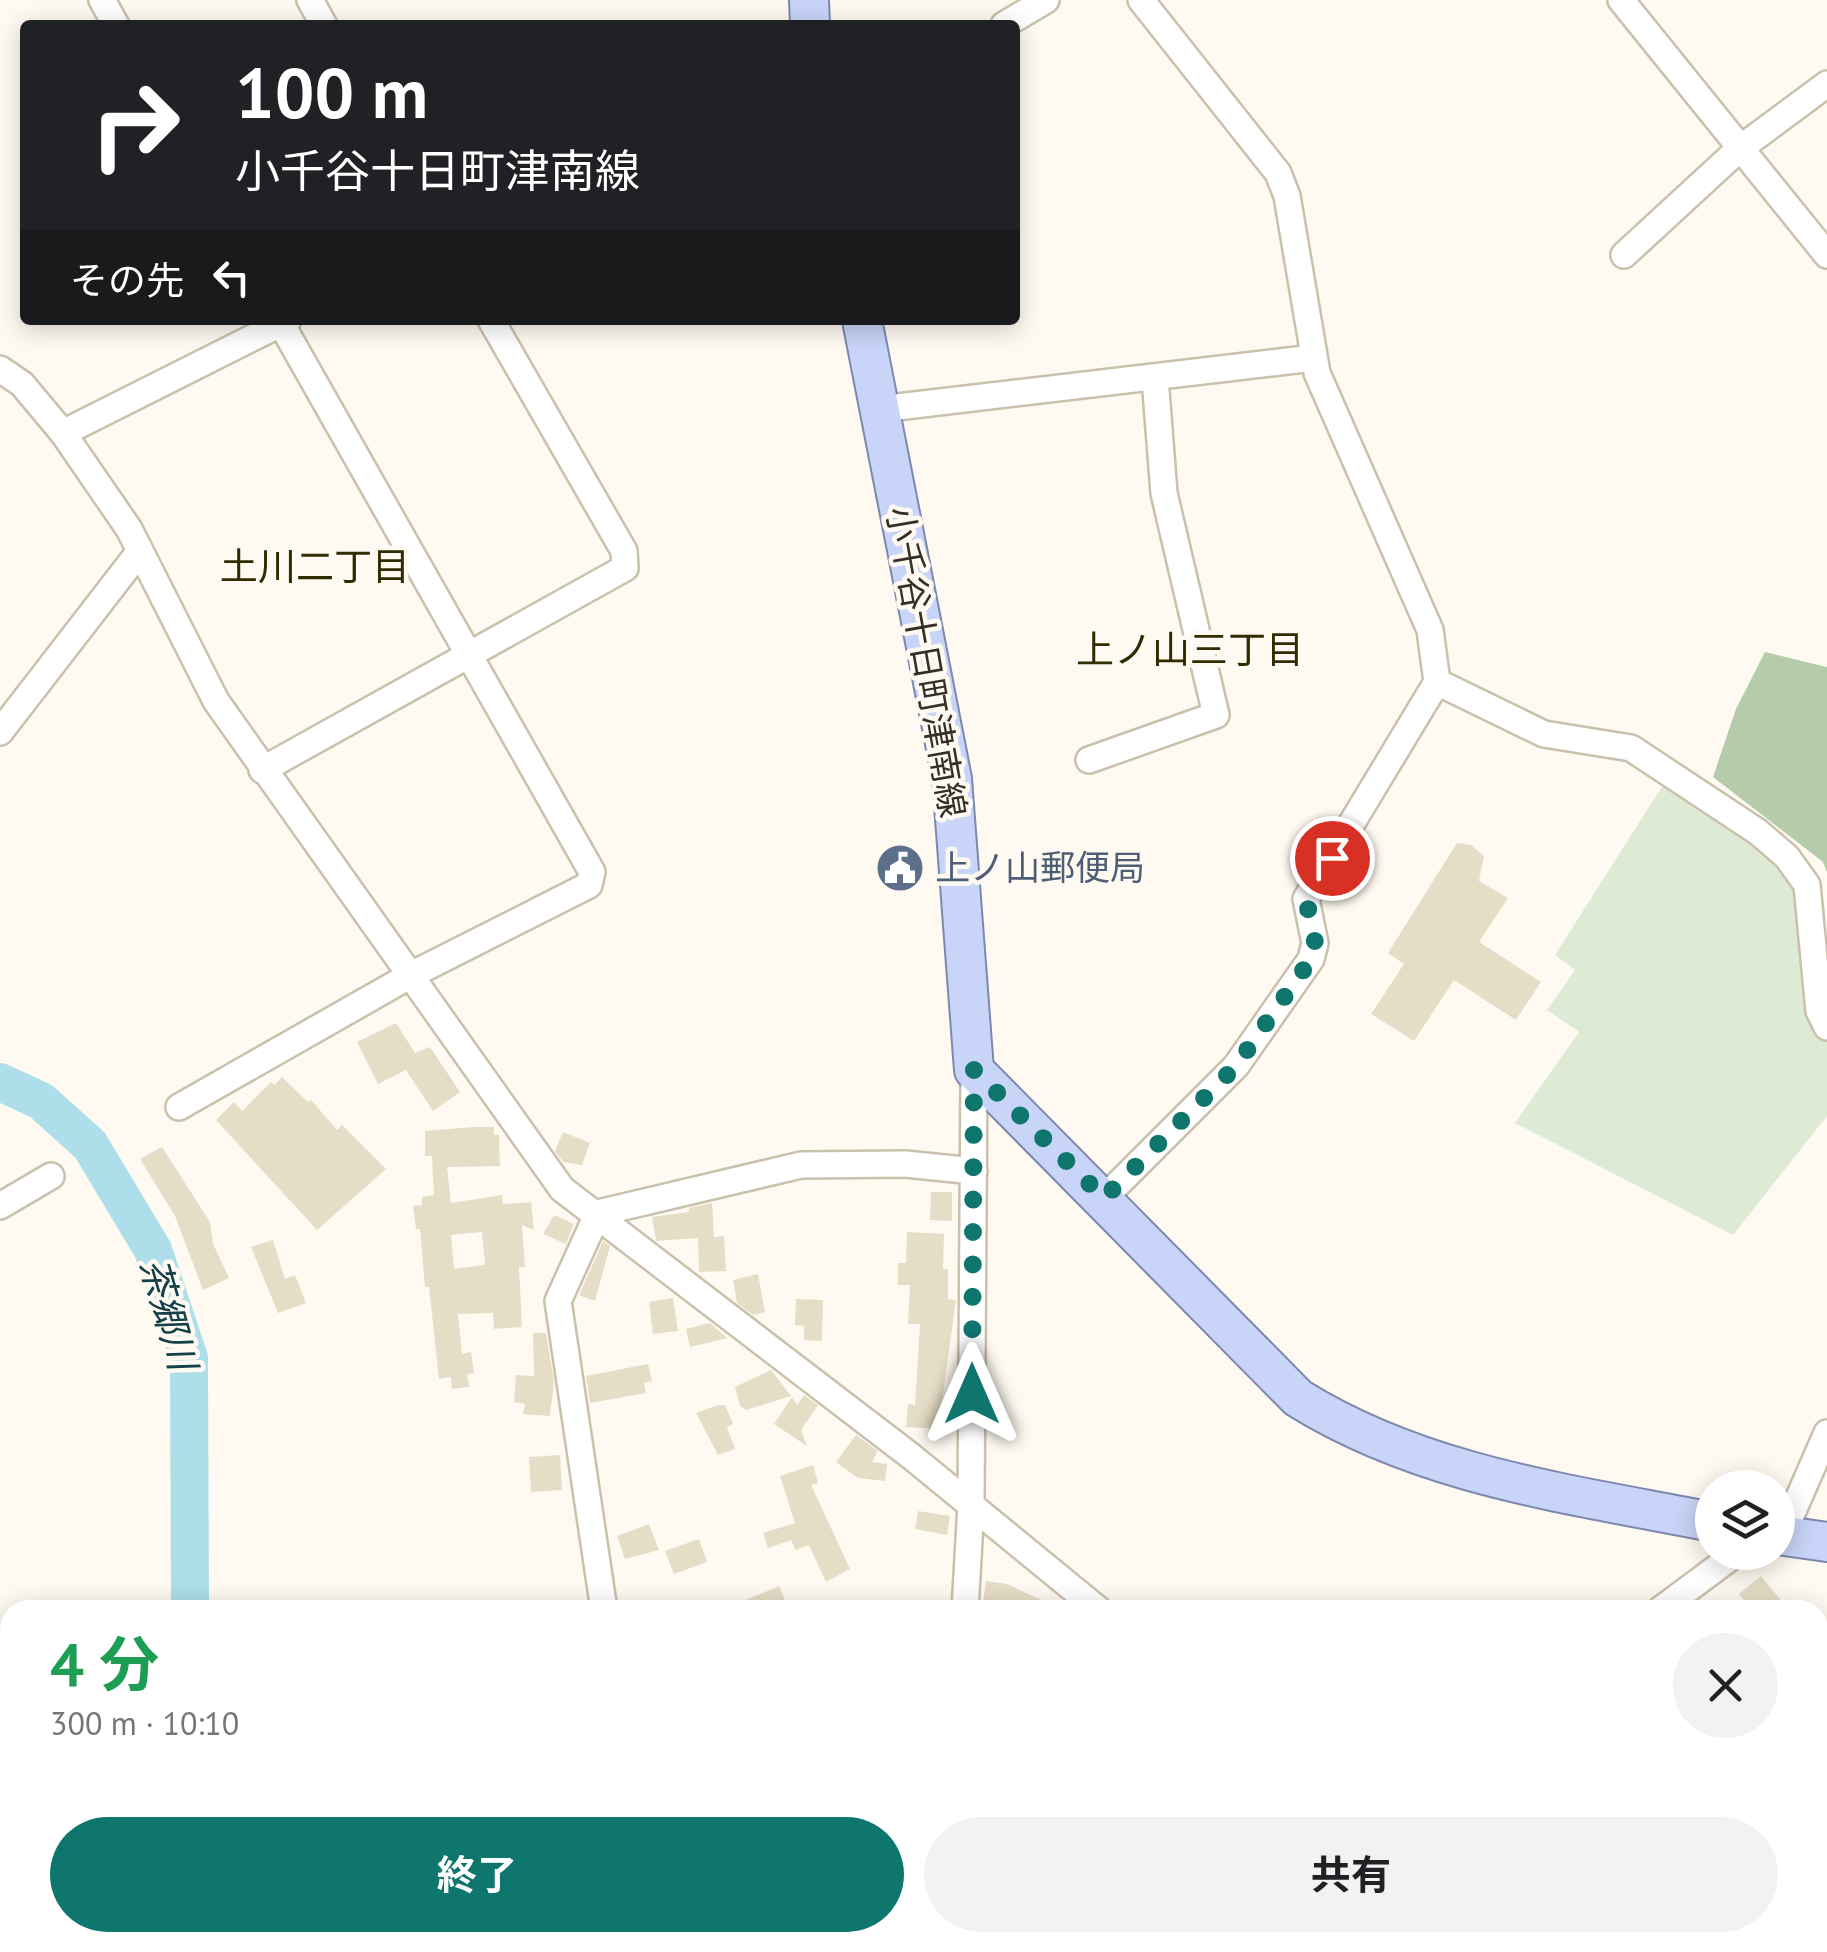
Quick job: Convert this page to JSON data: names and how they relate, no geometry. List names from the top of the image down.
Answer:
{
  "streets": {
    "main road": ["小千谷十日町津南線"]
  },
  "districts": ["土川二丁目", "上ノ山三丁目"],
  "water": ["茶郷川"],
  "places": {
    "public building": ["上ノ山郵便局"]
  },
  "page": {
    "turn": ["100 m", "小千谷十日町津南線"],
    "then": "その先",
    "heading": ["4 分", "300 m · 10:10"],
    "buttons": ["終了", "共有"]
  }
}
